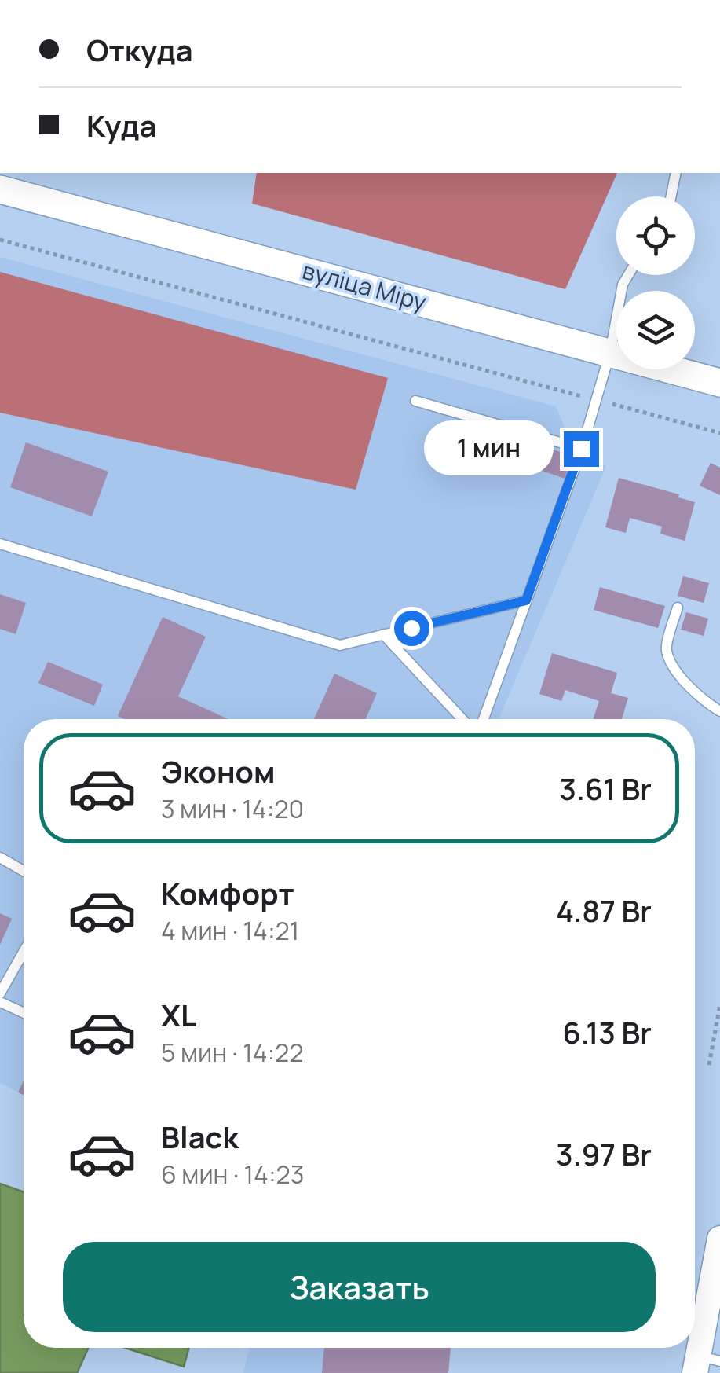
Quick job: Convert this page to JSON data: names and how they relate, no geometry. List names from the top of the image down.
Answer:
{
  "streets": {
    "main road": ["вуліца Міру"]
  },
  "page": {
    "banner": ["Откуда", "Куда"],
    "bubble": "1 мин",
    "list": [
      {
        "name": "Эконом",
        "note": "3 мин · 14:20",
        "value": "3.61 Br"
      },
      {
        "name": "Комфорт",
        "note": "4 мин · 14:21",
        "value": "4.87 Br"
      },
      {
        "name": "XL",
        "note": "5 мин · 14:22",
        "value": "6.13 Br"
      },
      {
        "name": "Black",
        "note": "6 мин · 14:23",
        "value": "3.97 Br"
      }
    ],
    "buttons": "Заказать"
  }
}
